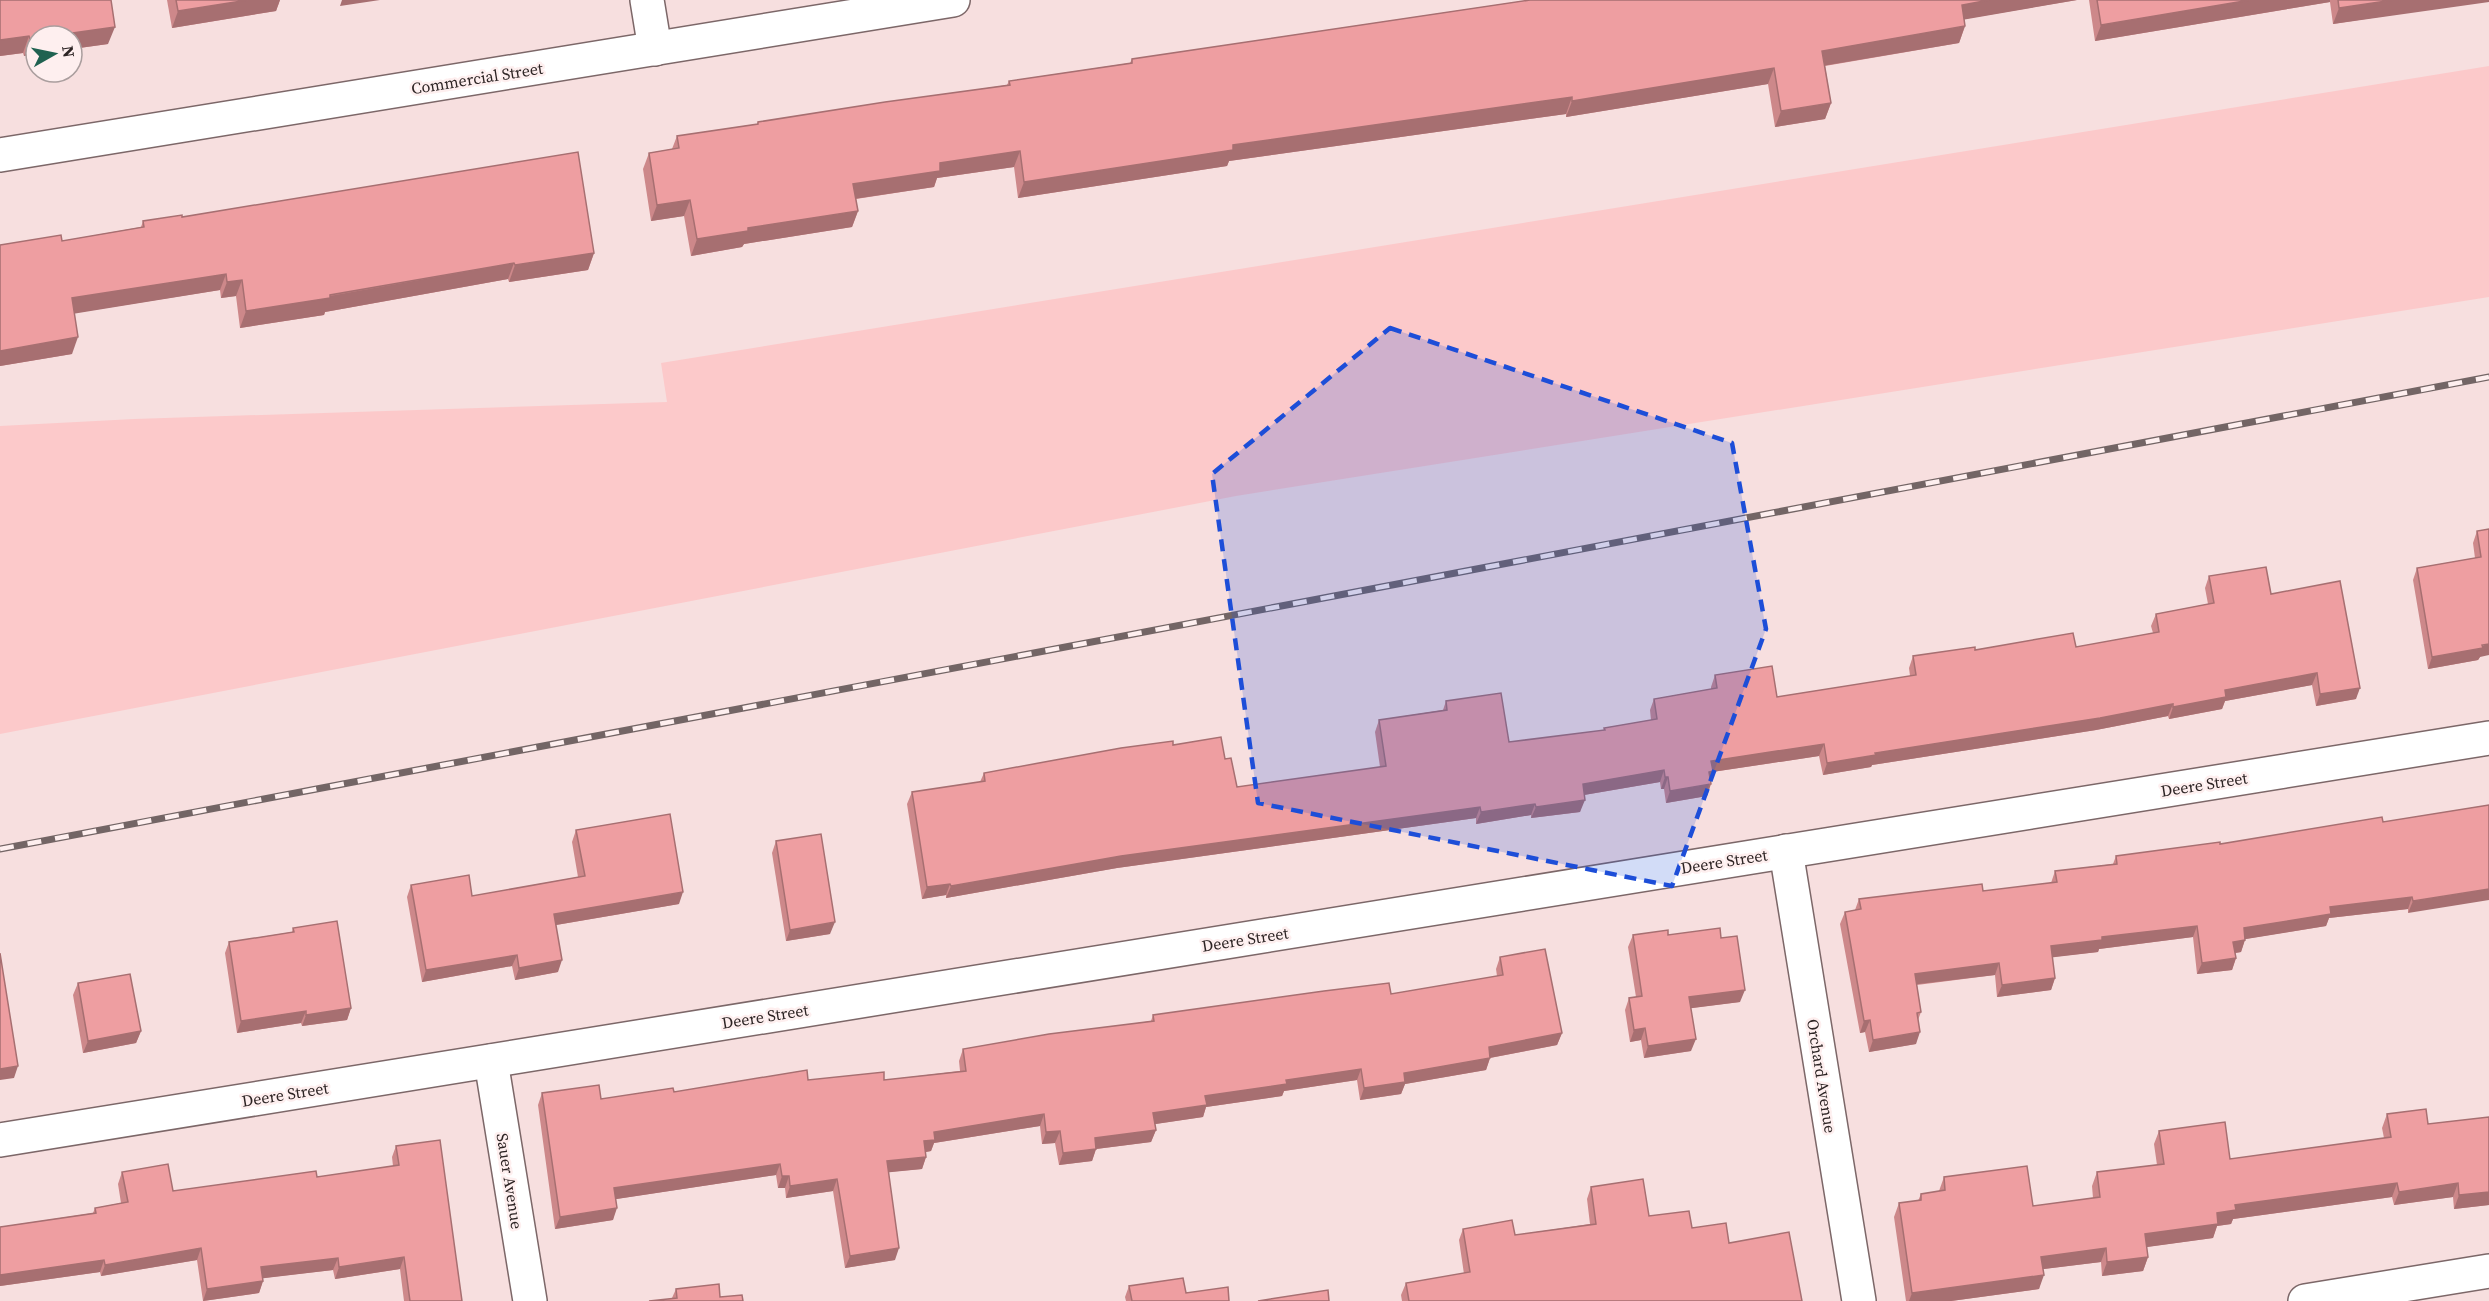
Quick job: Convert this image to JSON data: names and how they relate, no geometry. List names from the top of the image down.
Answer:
{
  "streets": {
    "street": [
      "Commercial Street",
      "Deere Street",
      "Orchard Avenue",
      "Sauer Avenue"
    ]
  },
  "crossings": [
    ["Deere Street", "Orchard Avenue"],
    ["Deere Street", "Sauer Avenue"]
  ],
  "north": "right"
}
